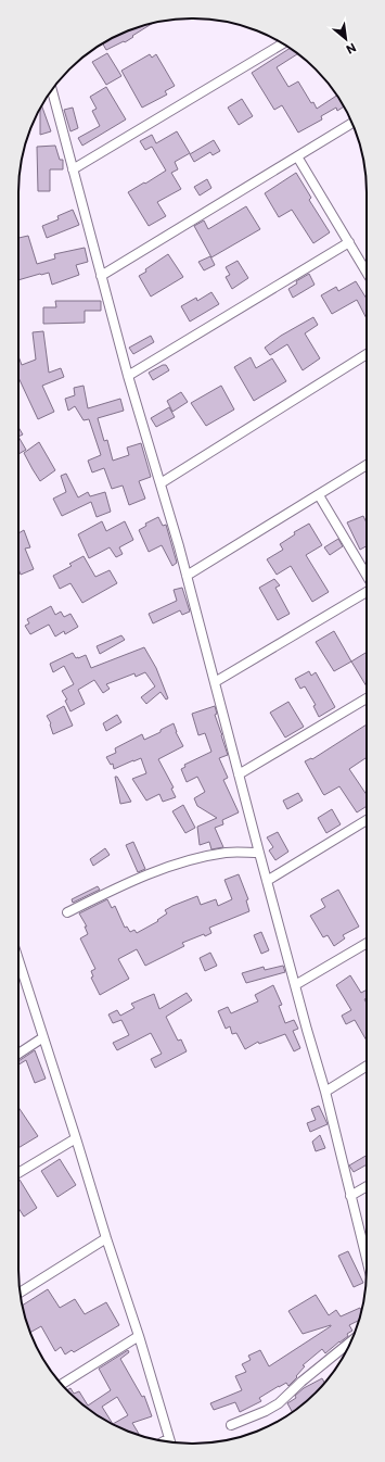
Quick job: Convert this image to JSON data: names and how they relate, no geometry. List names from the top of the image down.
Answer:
{
  "north": "bottom right"
}
